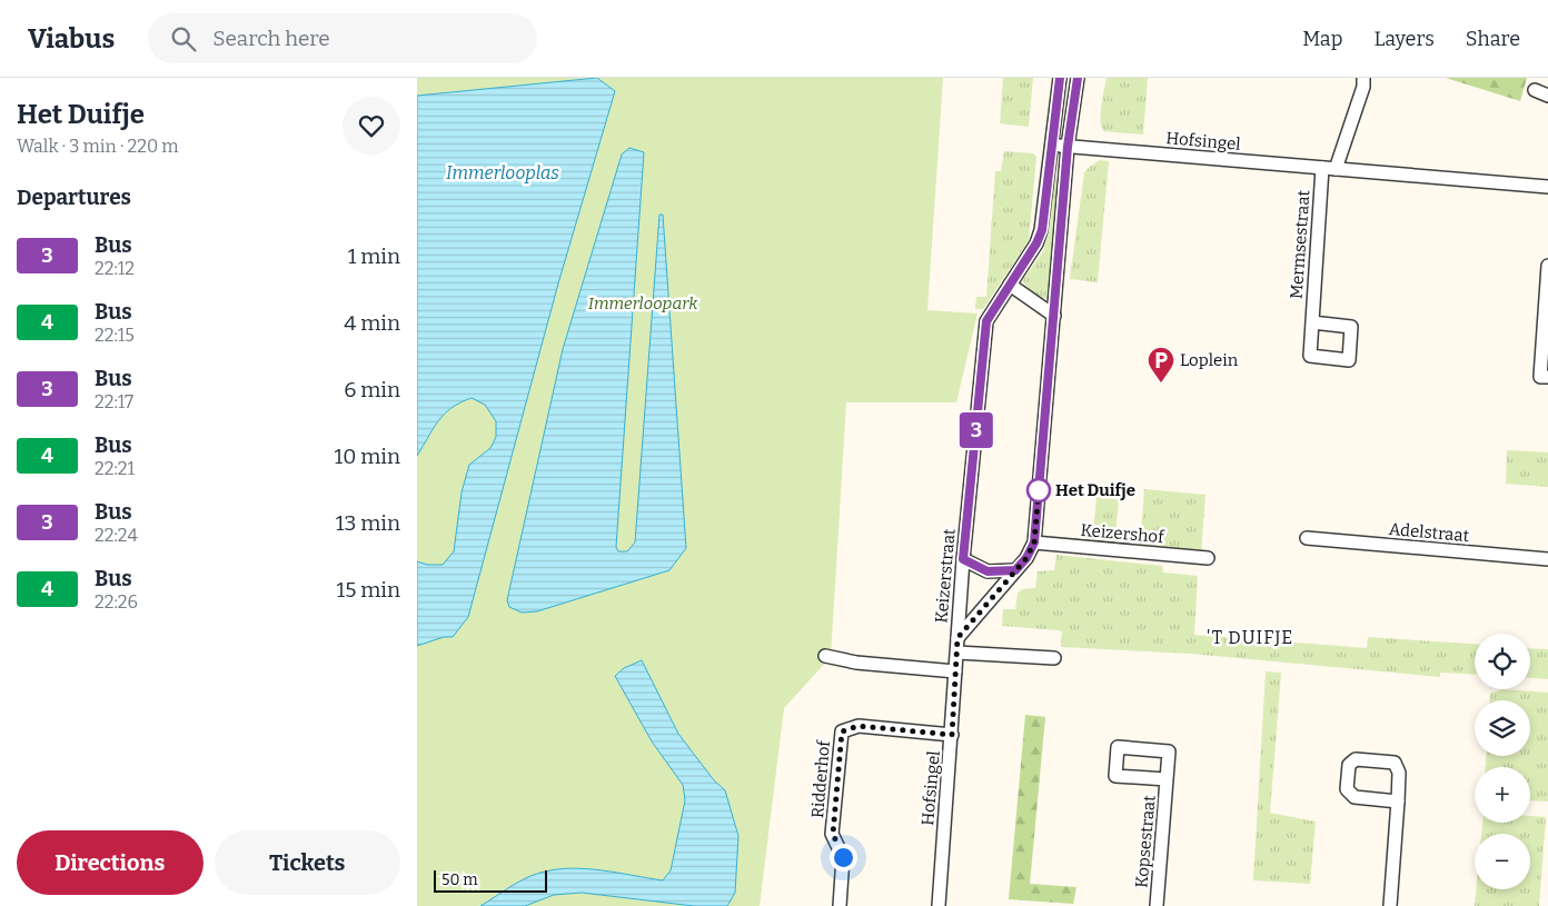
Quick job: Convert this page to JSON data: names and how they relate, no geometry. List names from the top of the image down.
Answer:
{
  "streets": {
    "street": [
      "Hofsingel",
      "Mermsestraat",
      "Adelstraat",
      "Keizershof",
      "Keizerstraat",
      "Ridderhof",
      "Kopsestraat"
    ]
  },
  "crossings": [
    ["Hofsingel", "Mermsestraat"],
    ["Hofsingel", "Keizerstraat"],
    ["Hofsingel", "Ridderhof"],
    ["Keizershof", "Keizerstraat"]
  ],
  "districts": ["'T DUIFJE"],
  "water": ["Immerlooplas"],
  "parks": ["Immerloopark"],
  "places": {
    "parking": ["Loplein"],
    "other": ["Het Duifje"]
  },
  "lines": ["bus line 3"],
  "scale_bar": "50 m",
  "page": {
    "header": "Viabus",
    "search": "Search here",
    "nav": ["Map", "Layers", "Share"],
    "heading": [
      ["Het Duifje", "Walk · 3 min · 220 m"],
      "Departures"
    ],
    "on_map": "3",
    "list": [
      {
        "mark": "3",
        "name": "Bus",
        "note": "22:12",
        "value": "1 min"
      },
      {
        "mark": "4",
        "name": "Bus",
        "note": "22:15",
        "value": "4 min"
      },
      {
        "mark": "3",
        "name": "Bus",
        "note": "22:17",
        "value": "6 min"
      },
      {
        "mark": "4",
        "name": "Bus",
        "note": "22:21",
        "value": "10 min"
      },
      {
        "mark": "3",
        "name": "Bus",
        "note": "22:24",
        "value": "13 min"
      },
      {
        "mark": "4",
        "name": "Bus",
        "note": "22:26",
        "value": "15 min"
      }
    ],
    "map_buttons": ["+", "−"],
    "buttons": ["Directions", "Tickets"],
    "scale": "50 m"
  }
}
